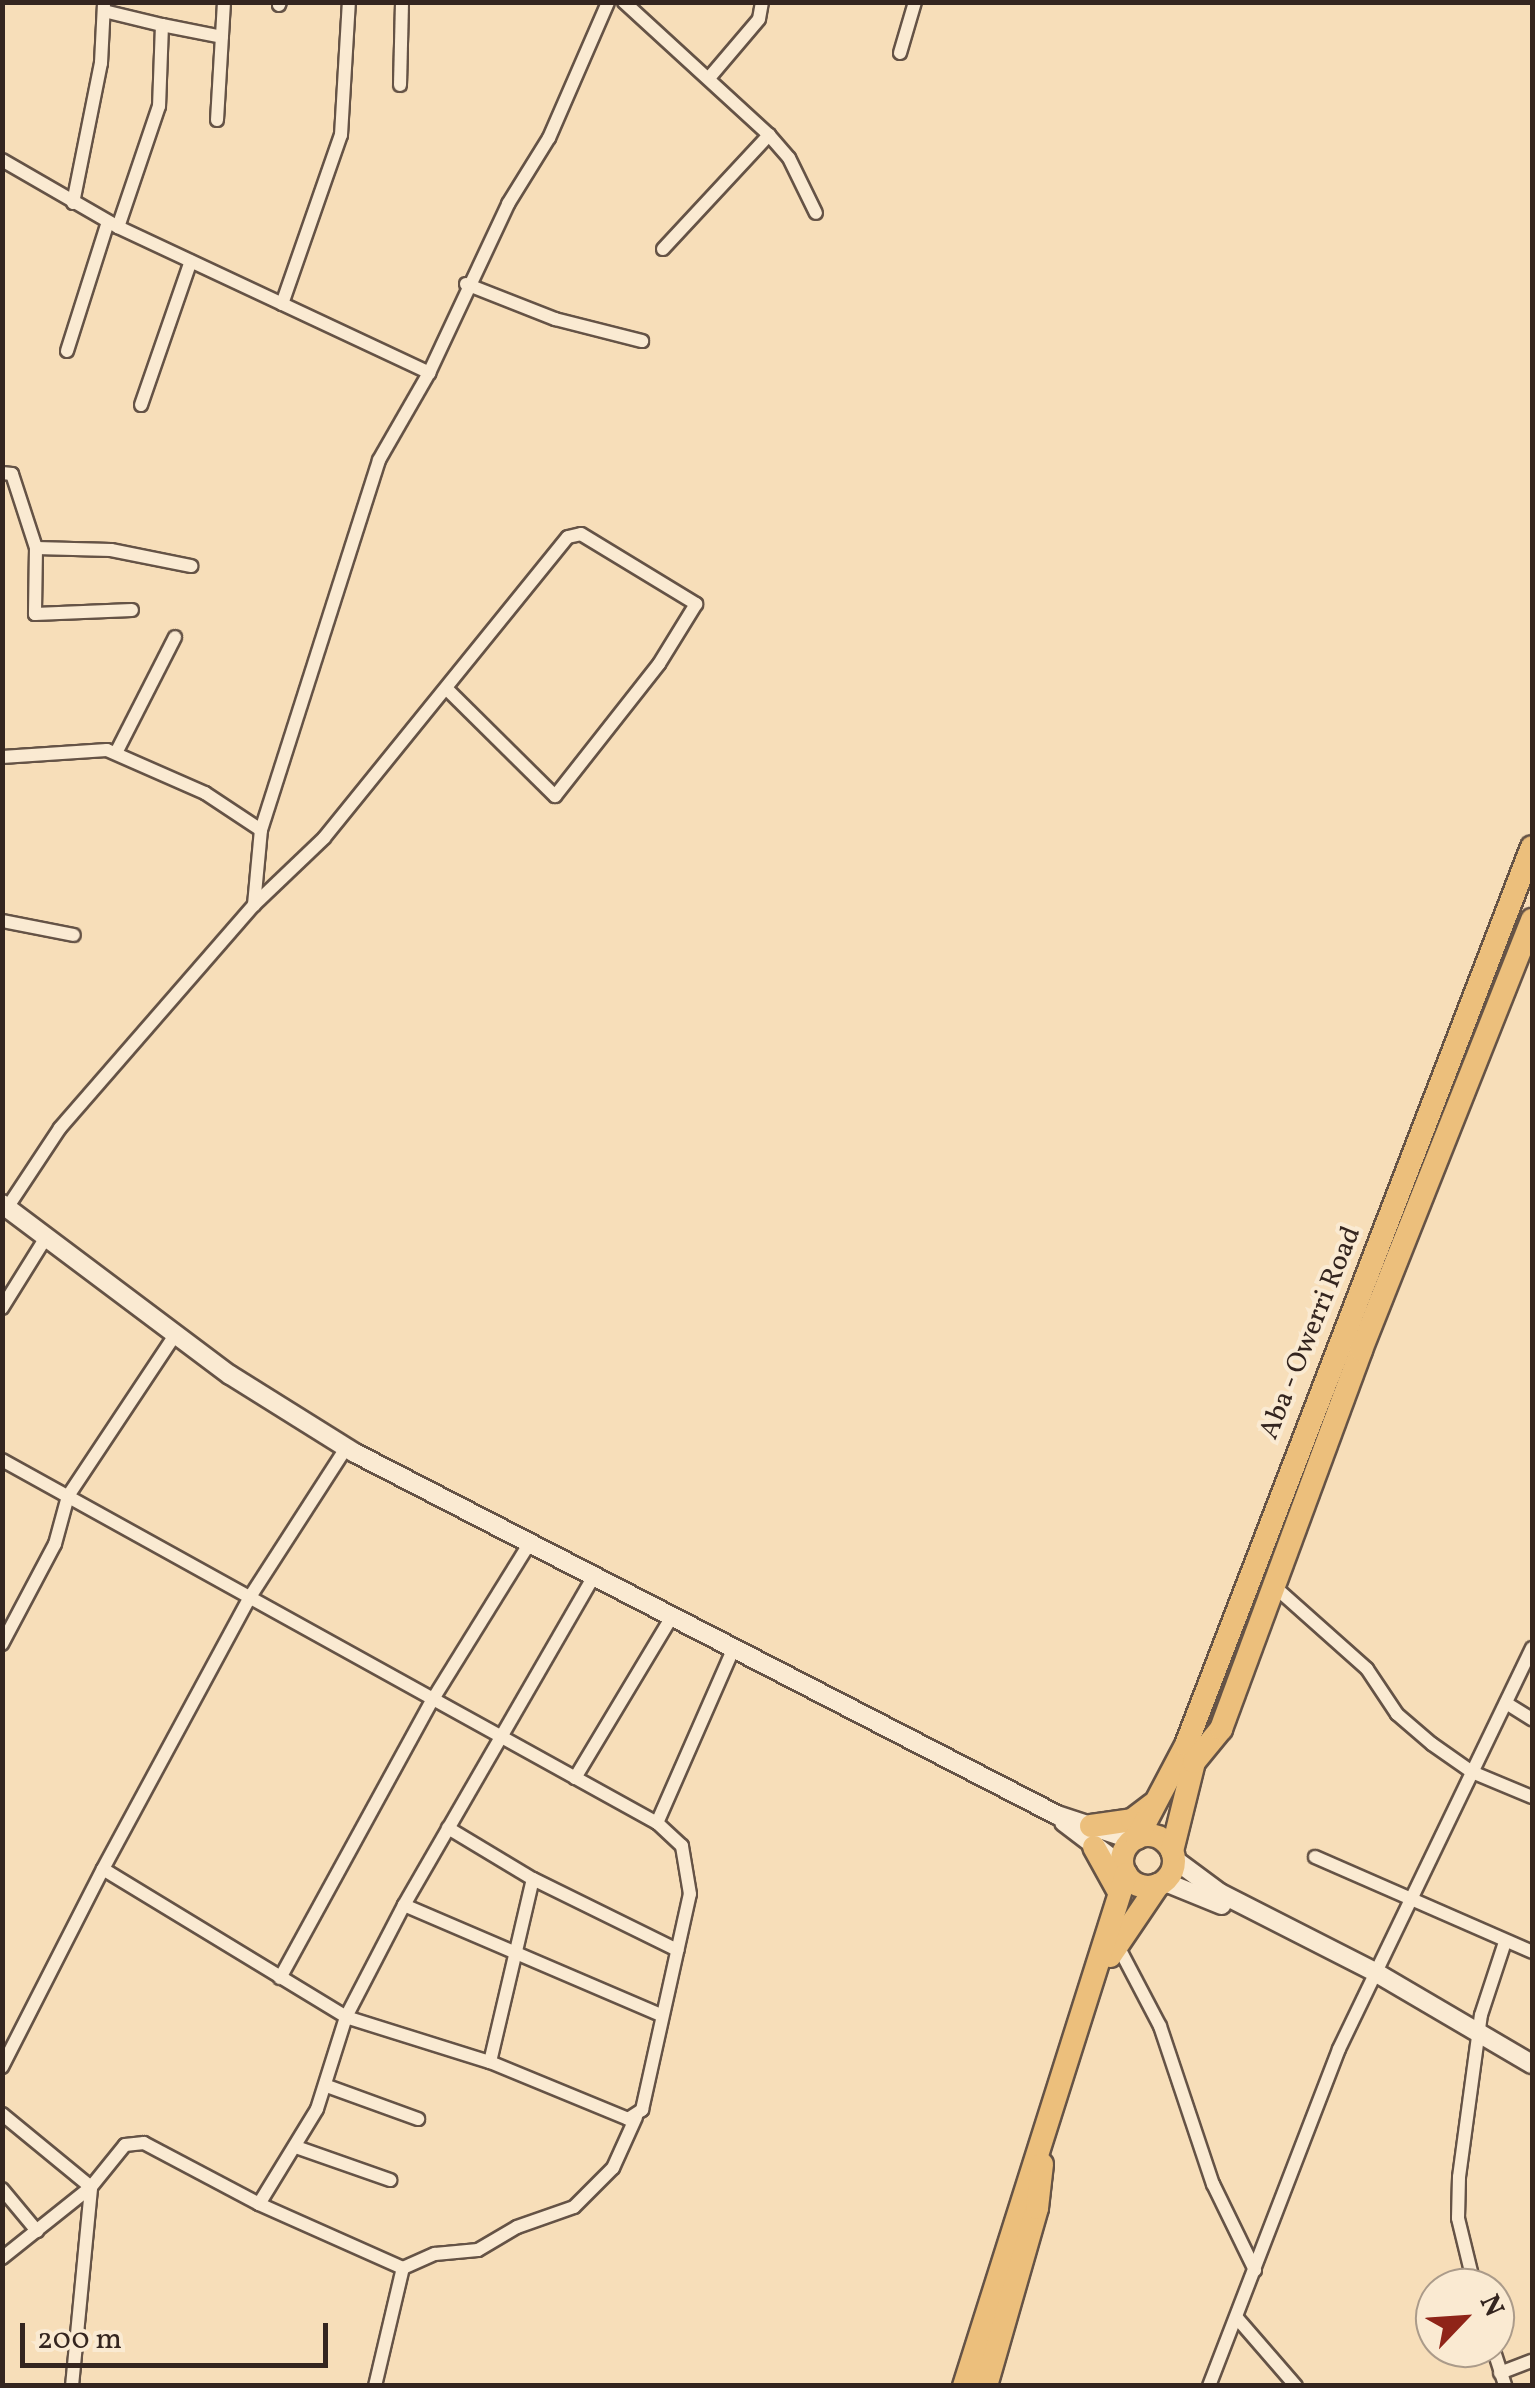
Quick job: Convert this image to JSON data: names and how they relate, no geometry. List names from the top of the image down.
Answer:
{
  "streets": {
    "highway": ["Aba - Owerri Road"]
  },
  "scale_bar": "200 m",
  "north": "top right"
}
